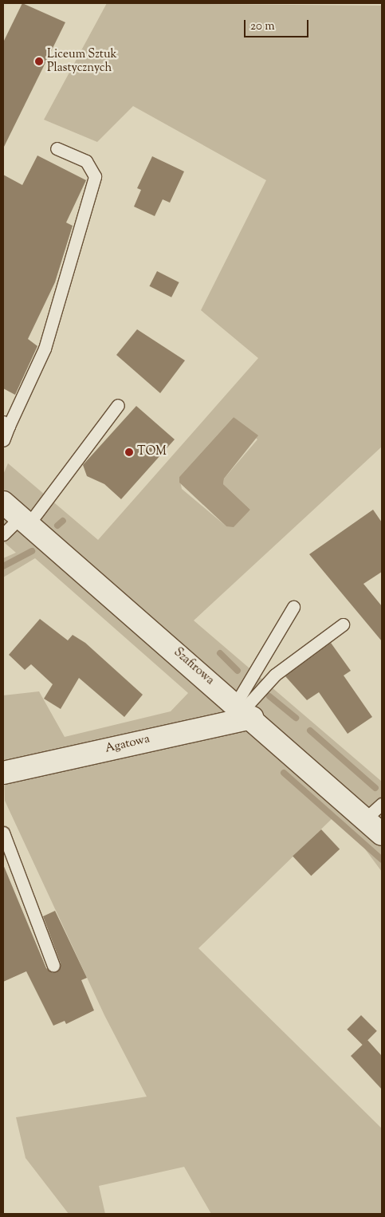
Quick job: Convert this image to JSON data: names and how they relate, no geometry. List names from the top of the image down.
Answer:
{
  "streets": {
    "street": ["Szafirowa", "Agatowa"]
  },
  "crossings": [
    ["Szafirowa", "Agatowa"]
  ],
  "places": ["Liceum Sztuk Plastycznych", "TOM"],
  "scale_bar": "20 m"
}
